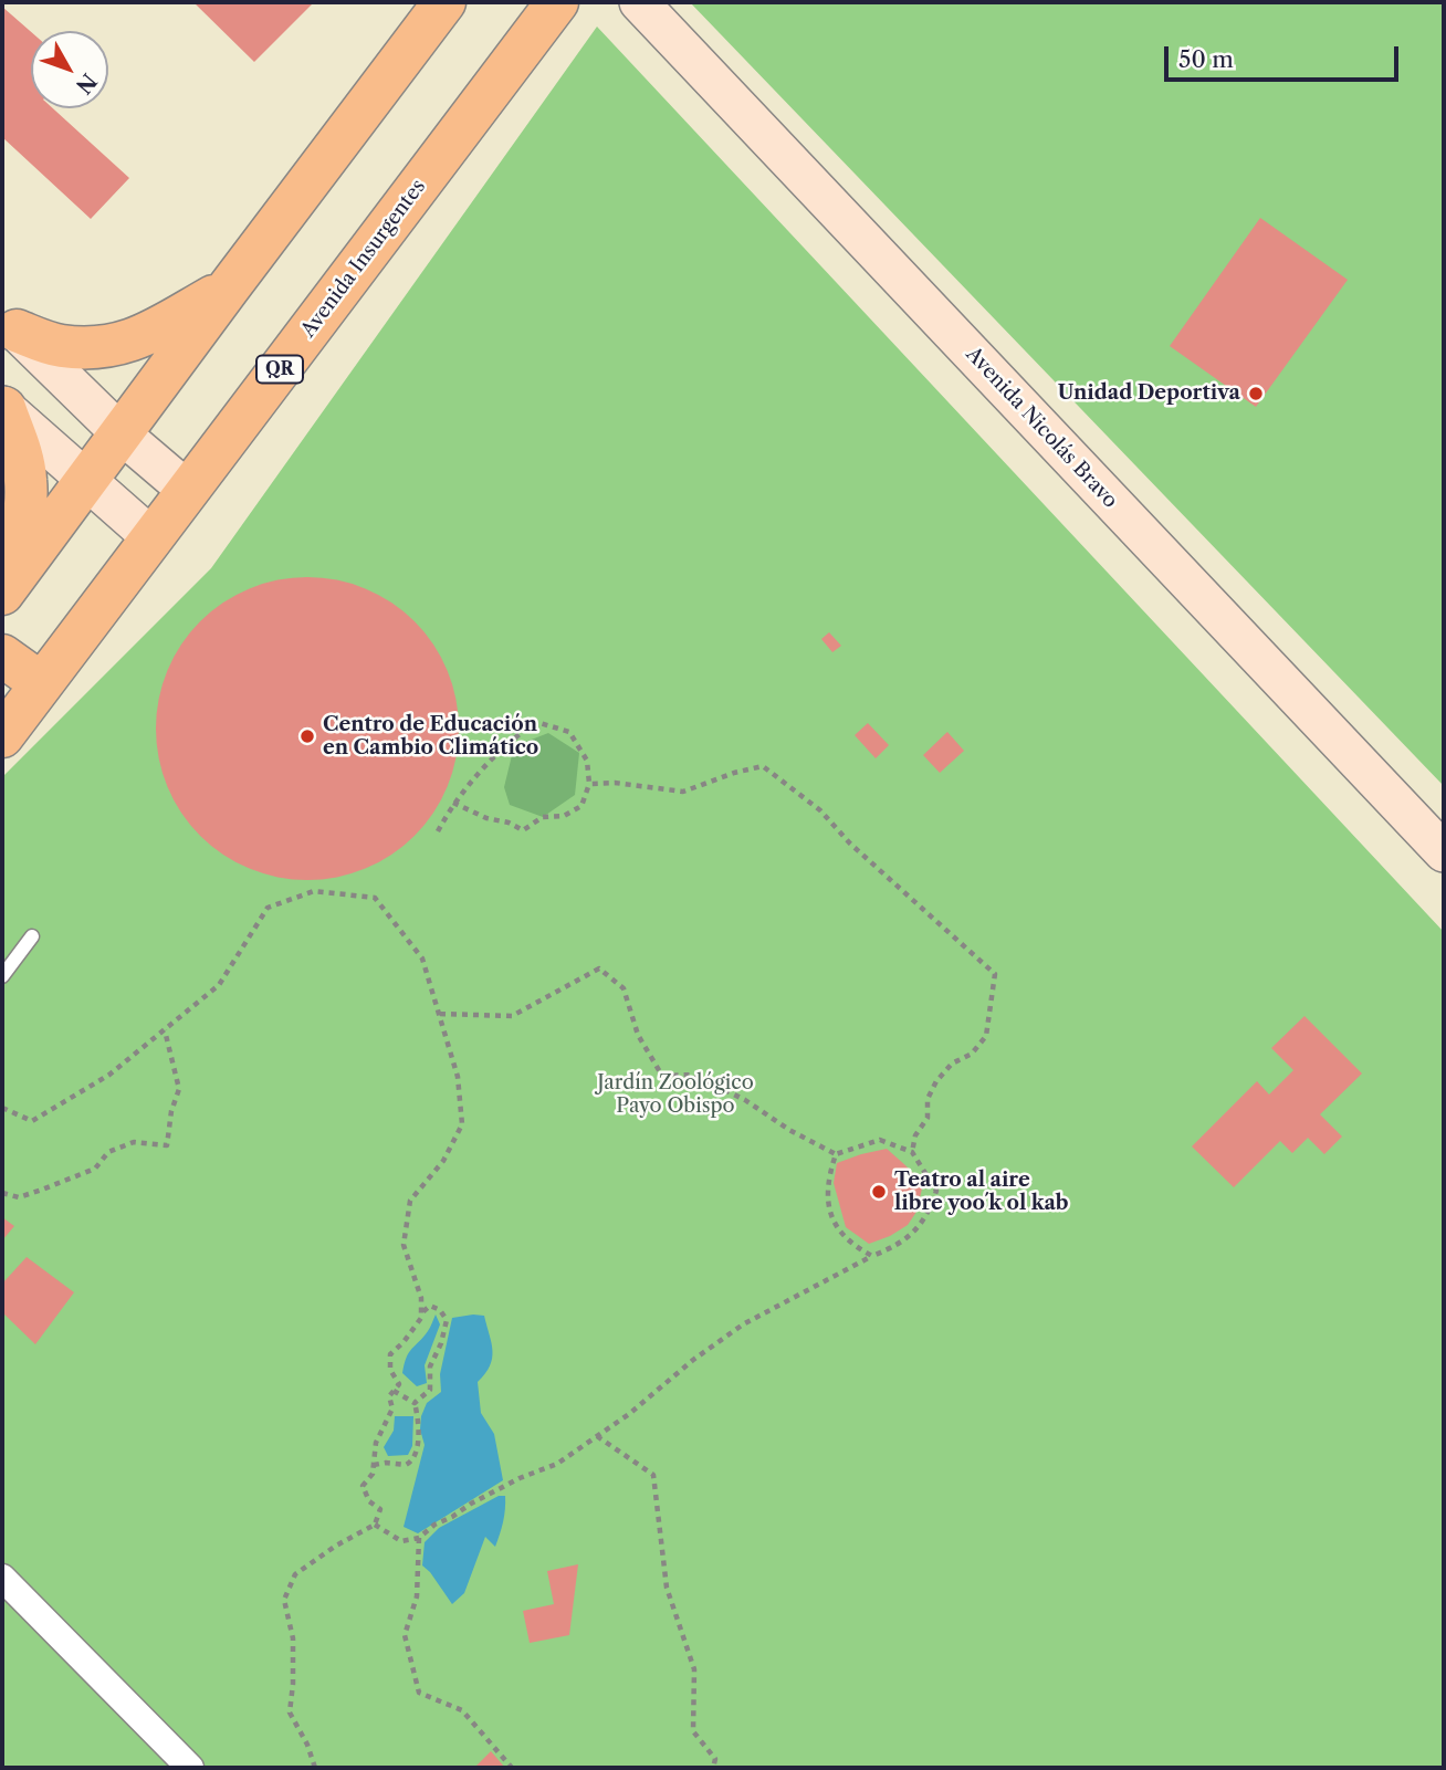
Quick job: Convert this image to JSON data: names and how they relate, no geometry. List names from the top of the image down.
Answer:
{
  "streets": {
    "main road": ["Avenida Insurgentes", "QR", "Avenida Nicolás Bravo"]
  },
  "parks": ["Jardín Zoológico Payo Obispo"],
  "places": ["Unidad Deportiva", "Centro de Educación en Cambio Climático", "Teatro al aire libre yoo´k ol kab"],
  "scale_bar": "50 m",
  "north": "bottom right"
}
